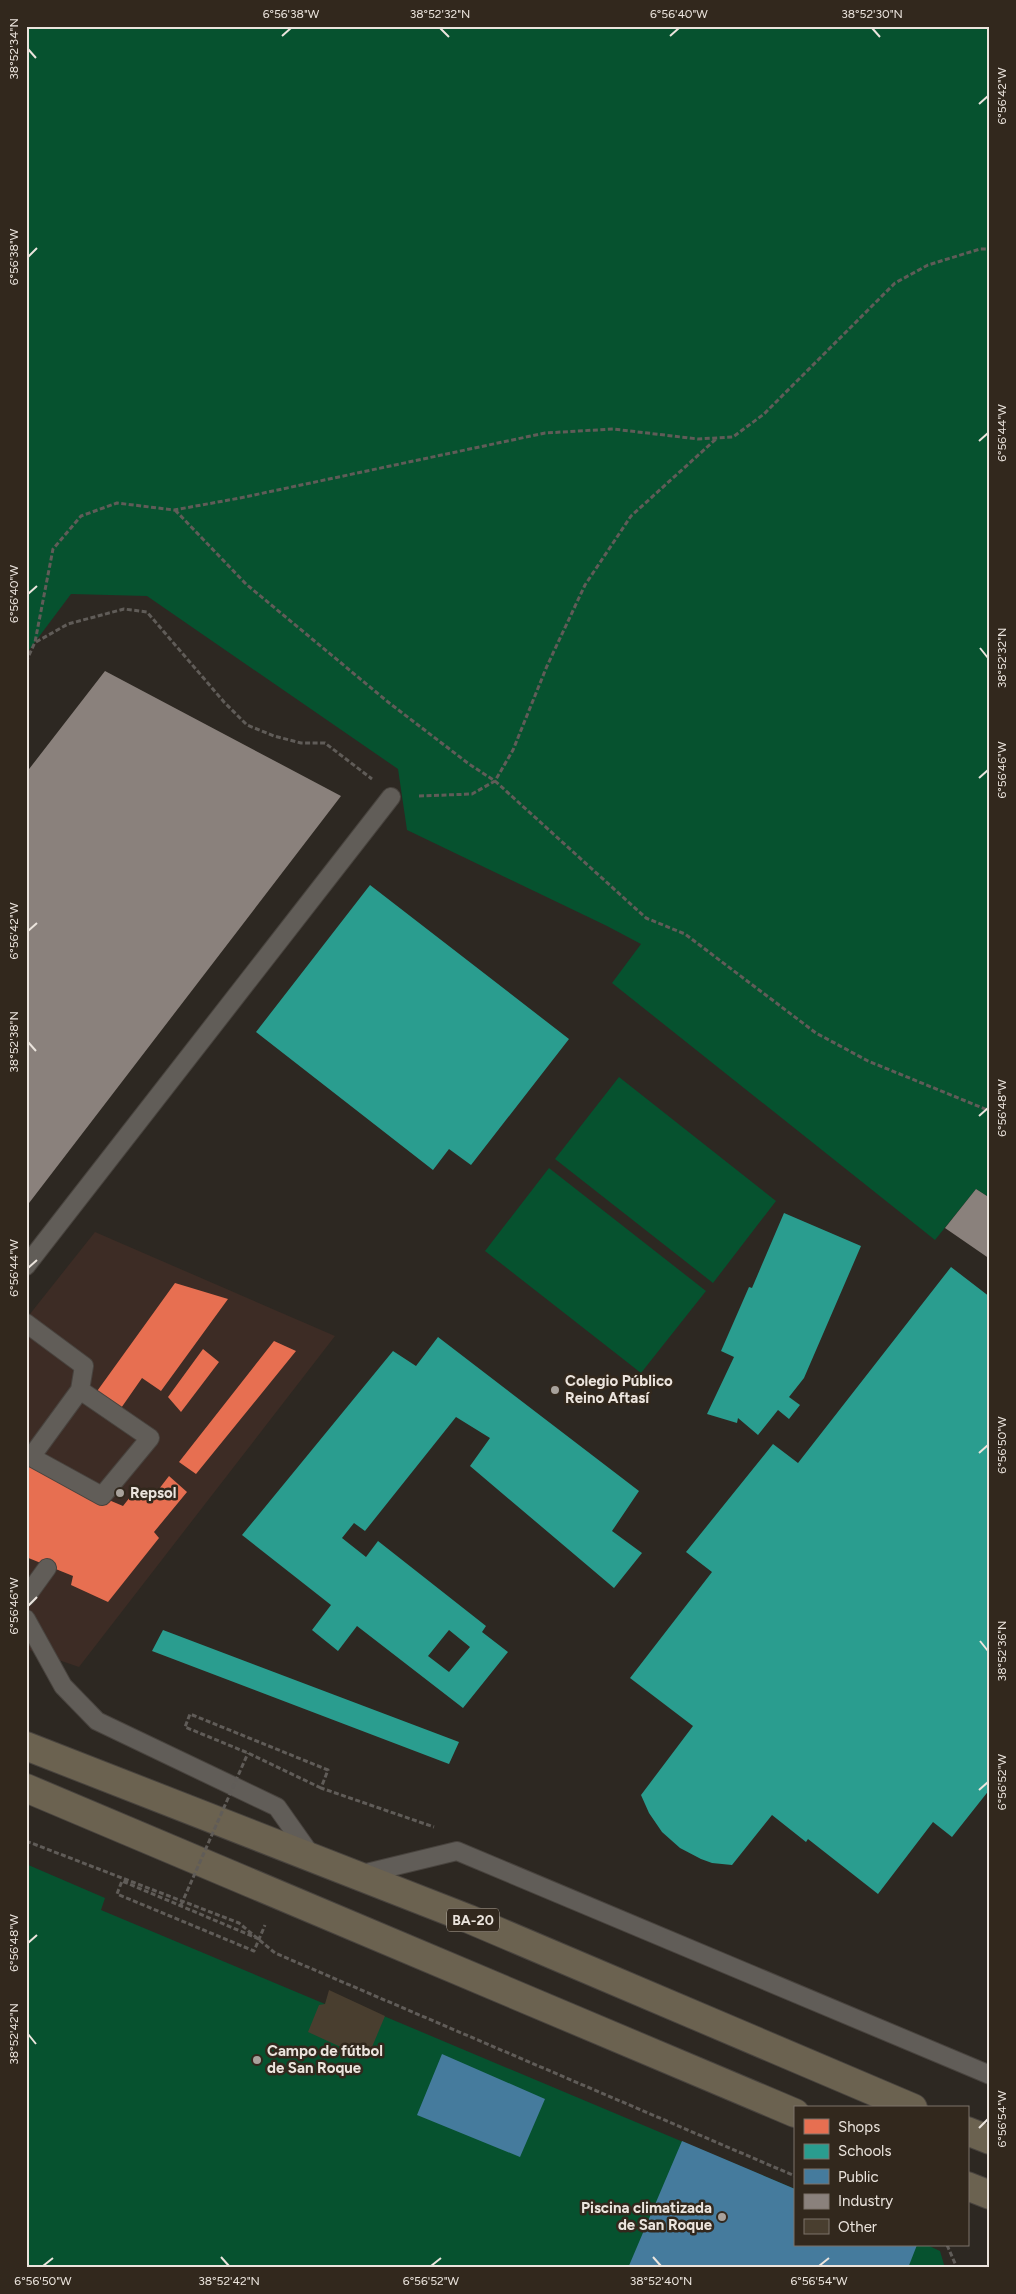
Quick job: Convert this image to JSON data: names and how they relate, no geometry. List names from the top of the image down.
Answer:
{
  "streets": {
    "highway": ["BA-20"]
  },
  "places": [
    "Colegio Público Reino Aftasí",
    "Repsol",
    "Campo de fútbol de San Roque",
    "Piscina climatizada de San Roque"
  ],
  "legend": [
    "Shops",
    "Schools",
    "Public",
    "Industry",
    "Other"
  ],
  "coordinates": [
    "6°56'38\"W",
    "38°52'32\"N",
    "6°56'40\"W",
    "38°52'30\"N",
    "38°52'34\"N",
    "6°56'42\"W",
    "6°56'44\"W",
    "6°56'46\"W",
    "38°52'38\"N",
    "6°56'48\"W",
    "6°56'50\"W",
    "38°52'36\"N",
    "6°56'52\"W",
    "38°52'42\"N",
    "6°56'54\"W",
    "38°52'40\"N"
  ]
}
